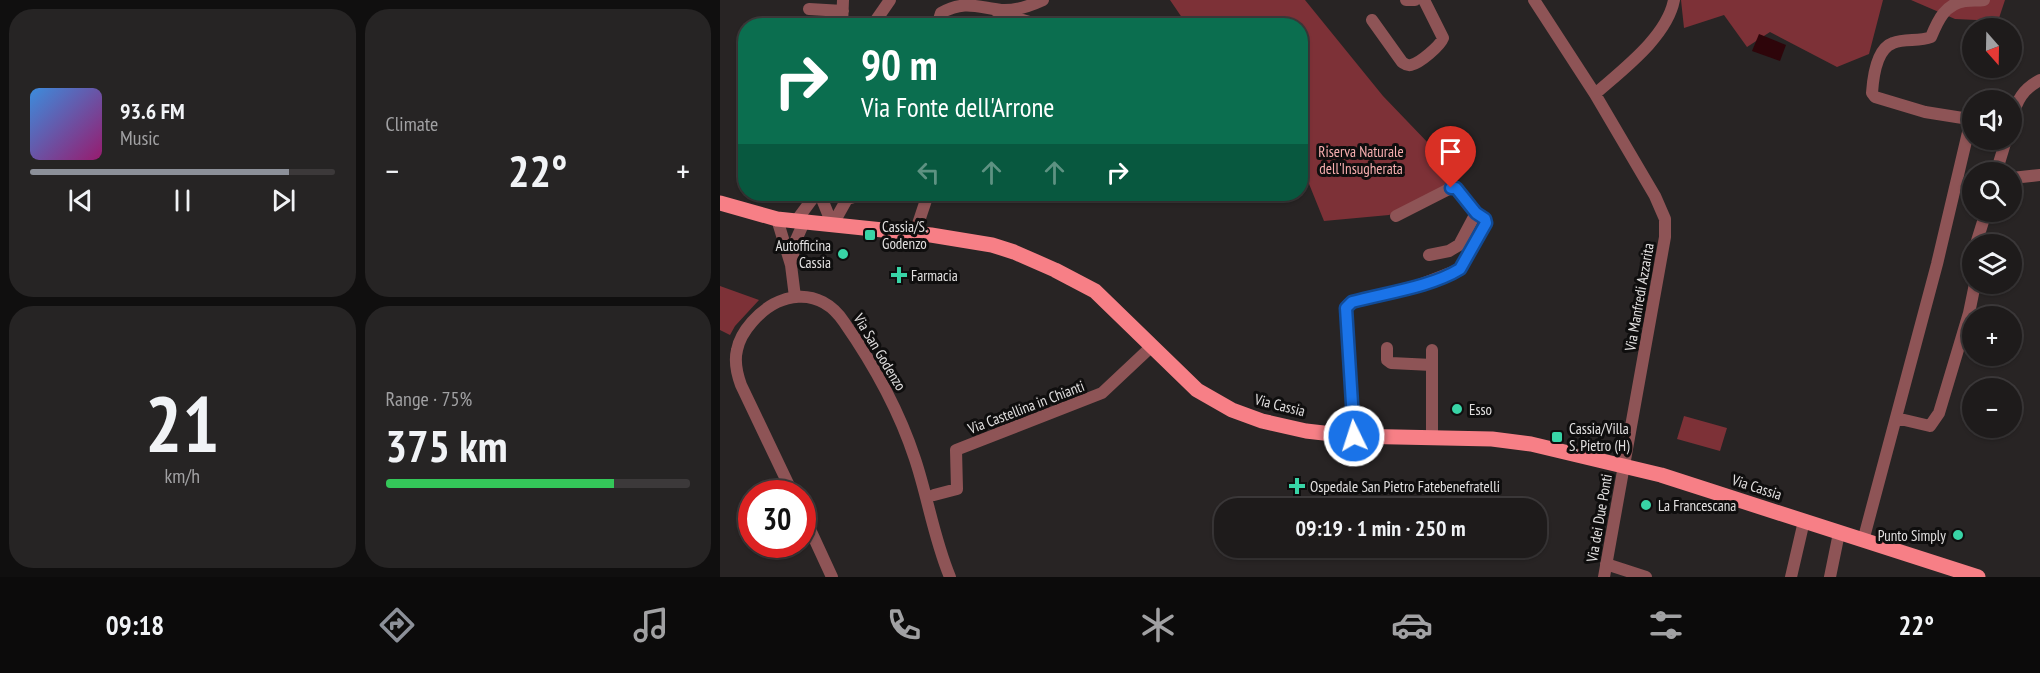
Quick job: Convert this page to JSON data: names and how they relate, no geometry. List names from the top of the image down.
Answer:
{
  "streets": {
    "main road": ["Via Cassia"],
    "street": [
      "Via Manfredi Azzarita",
      "Via San Godenzo",
      "Via Castellina in Chianti",
      "Via dei Due Ponti"
    ]
  },
  "crossings": [
    ["Via Manfredi Azzarita", "Via Cassia"],
    ["Via Manfredi Azzarita", "Via dei Due Ponti"],
    ["Via Cassia", "Via Castellina in Chianti"],
    ["Via Cassia", "Via dei Due Ponti"]
  ],
  "parks": ["Riserva Naturale dell'Insugherata"],
  "places": {
    "transit": ["Cassia/S. Godenzo", "Cassia/Villa S. Pietro (H)"],
    "other": [
      "Autofficina Cassia",
      "Esso",
      "La Francescana",
      "Punto Simply"
    ],
    "health": ["Farmacia", "Ospedale San Pietro Fatebenefratelli"]
  },
  "north": "bottom",
  "page": {
    "tile": [
      "Climate",
      ["21", "km/h"],
      ["Range · 75%", "375 km"]
    ],
    "map_buttons": ["+", "−"],
    "turn": ["90 m", "Via Fonte dell'Arrone"],
    "song": ["93.6 FM", "Music"],
    "heat": ["−", "22°", "+"],
    "limit": "30",
    "trip": "09:19 · 1 min · 250 m",
    "tabs": ["09:18", "22°"]
  }
}
